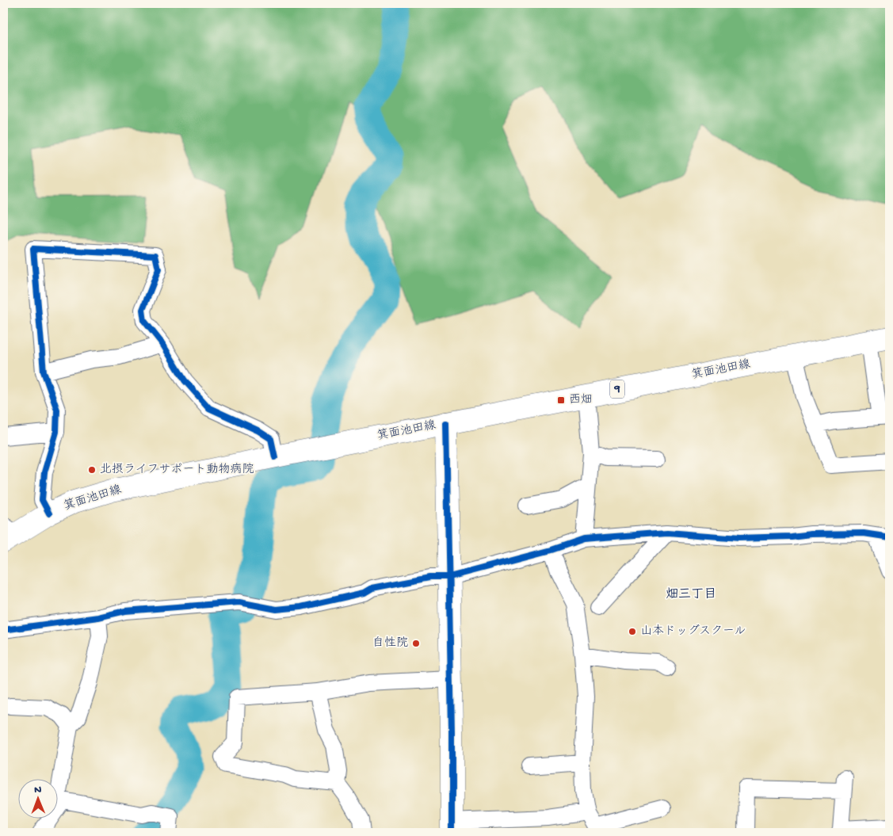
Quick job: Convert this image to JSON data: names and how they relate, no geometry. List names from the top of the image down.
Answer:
{
  "streets": {
    "main road": ["箕面池田線", "9"]
  },
  "districts": ["畑三丁目"],
  "places": {
    "transit": ["西畑"],
    "other": ["北摂ライフサポート動物病院", "山本ドッグスクール", "自性院"]
  },
  "north": "top"
}
